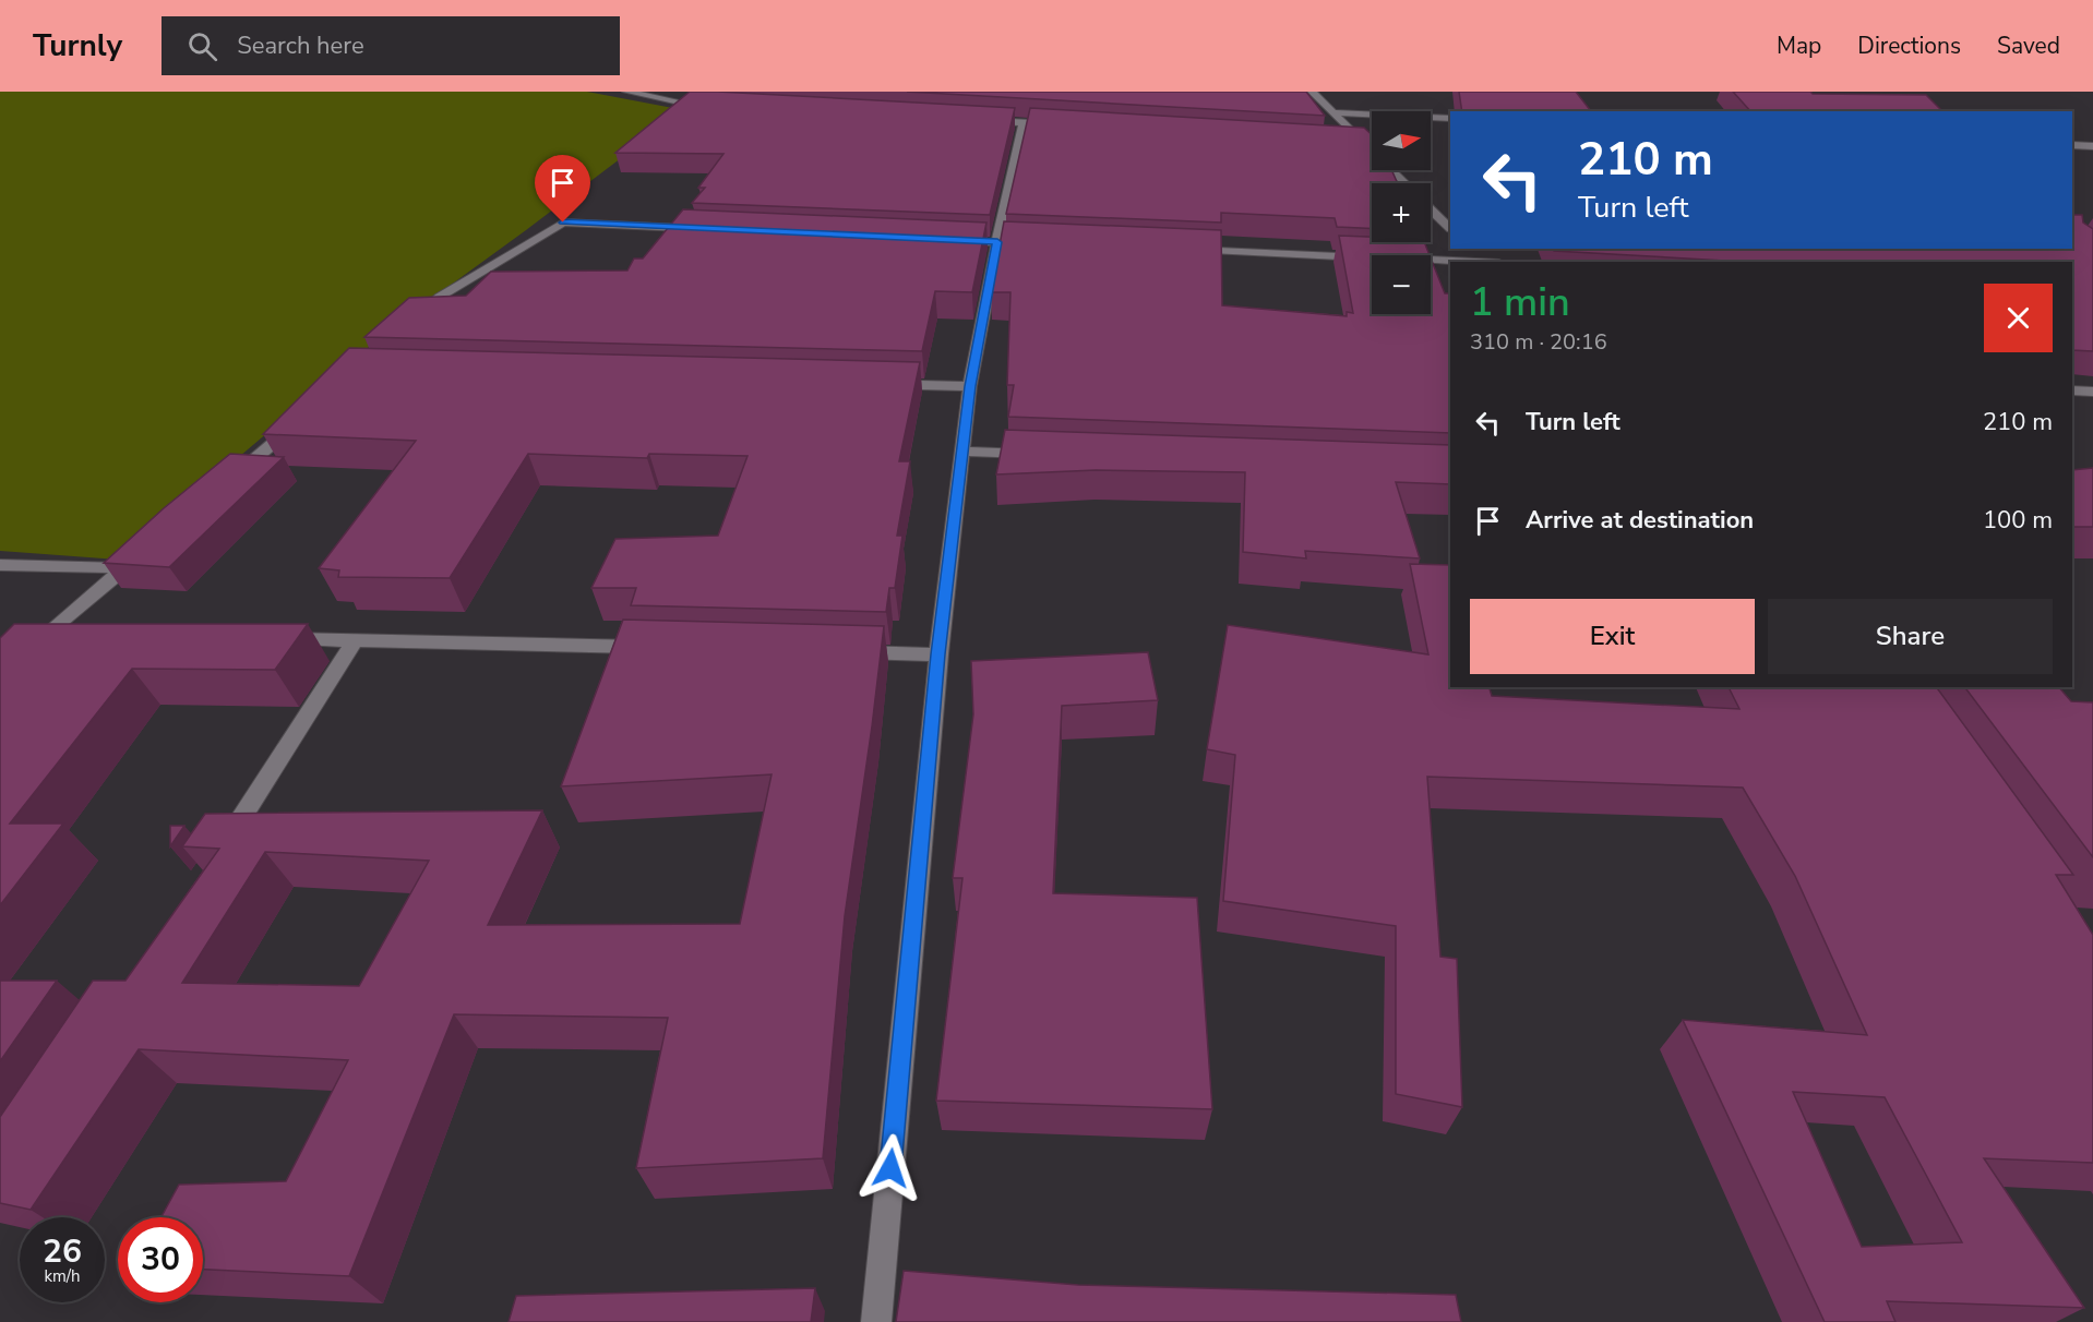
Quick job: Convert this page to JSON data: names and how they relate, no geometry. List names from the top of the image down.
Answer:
{
  "north": "right",
  "page": {
    "header": "Turnly",
    "search": "Search here",
    "nav": ["Map", "Directions", "Saved"],
    "map_buttons": ["+", "−"],
    "turn": ["210 m", "Turn left"],
    "heading": ["1 min", "310 m · 20:16"],
    "list": [
      {
        "name": "Turn left",
        "value": "210 m"
      },
      {
        "name": "Arrive at destination",
        "value": "100 m"
      }
    ],
    "buttons": ["Exit", "Share"],
    "speed": "26 km/h",
    "limit": "30"
  }
}
